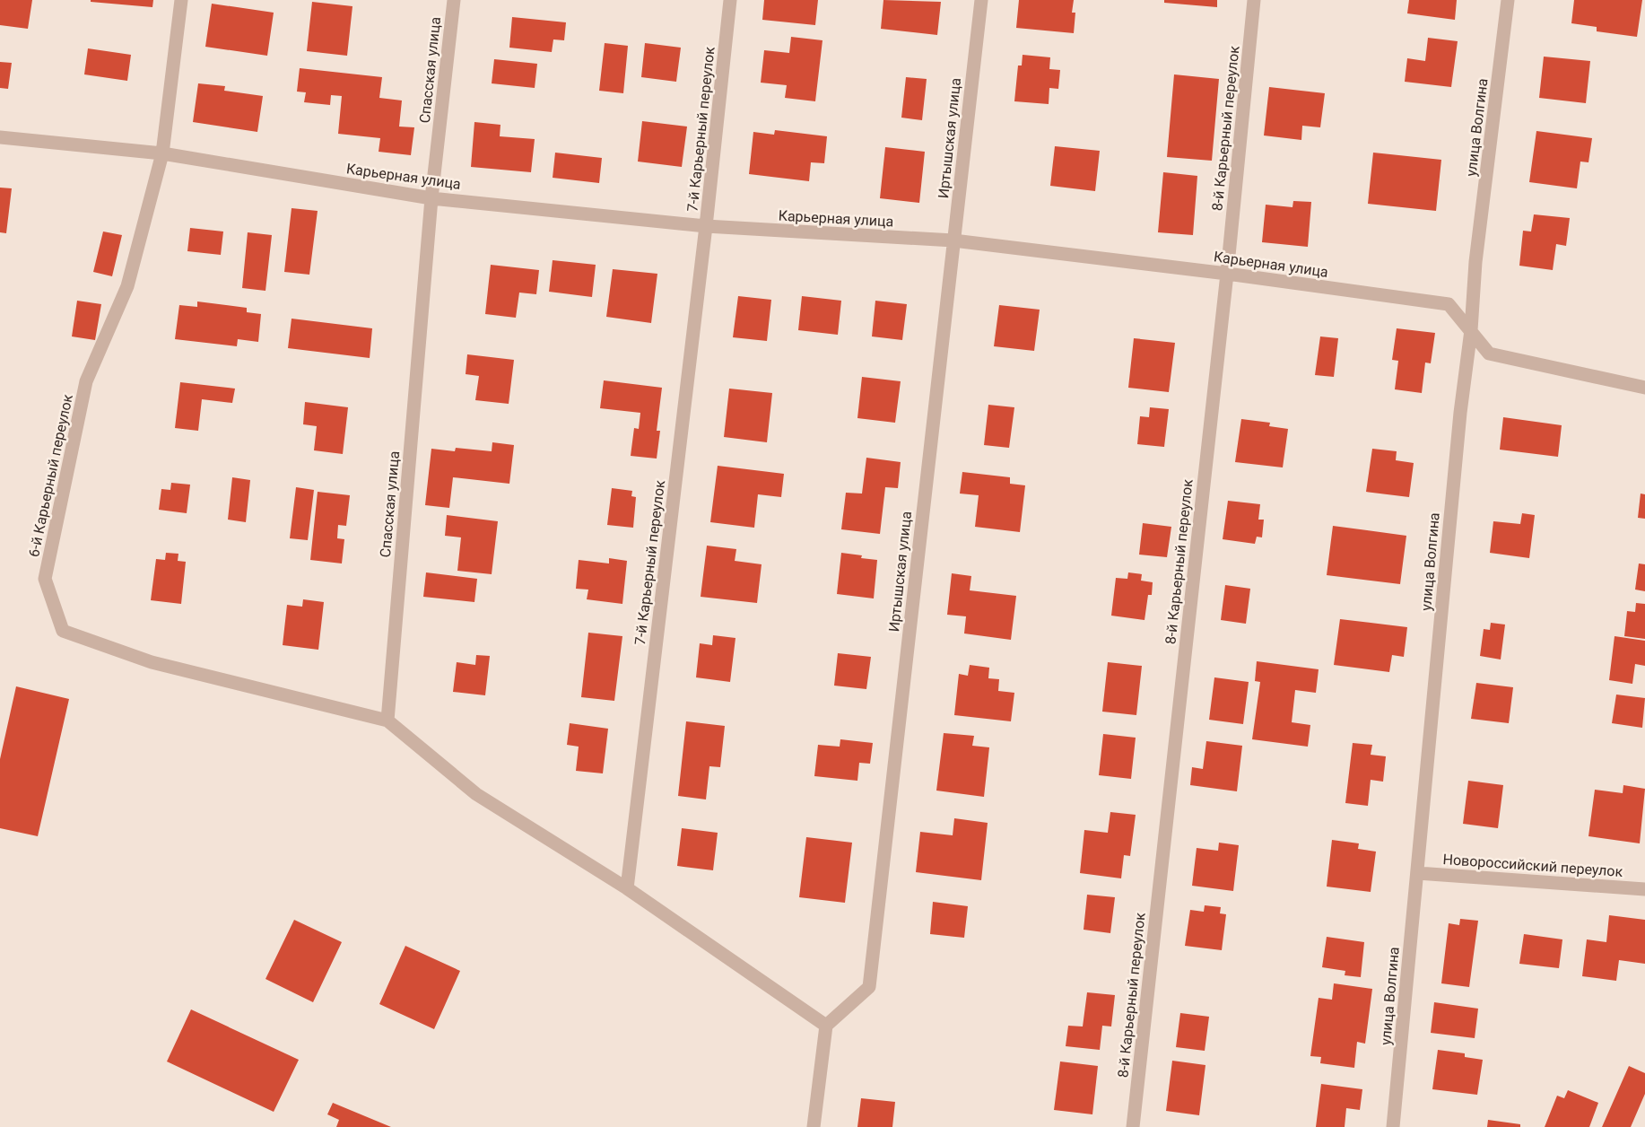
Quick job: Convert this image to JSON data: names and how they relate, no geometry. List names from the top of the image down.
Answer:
{
  "streets": {
    "street": [
      "Спасская улица",
      "улица Волгина",
      "8-й Карьерный переулок",
      "7-й Карьерный переулок",
      "Иртышская улица",
      "Карьерная улица",
      "6-й Карьерный переулок",
      "Новороссийский переулок"
    ]
  },
  "crossings": [
    ["Спасская улица", "Карьерная улица"],
    ["Спасская улица", "6-й Карьерный переулок"],
    ["улица Волгина", "Карьерная улица"],
    ["улица Волгина", "Новороссийский переулок"],
    ["8-й Карьерный переулок", "Карьерная улица"],
    ["7-й Карьерный переулок", "Карьерная улица"],
    ["Иртышская улица", "Карьерная улица"],
    ["Карьерная улица", "6-й Карьерный переулок"]
  ]
}
